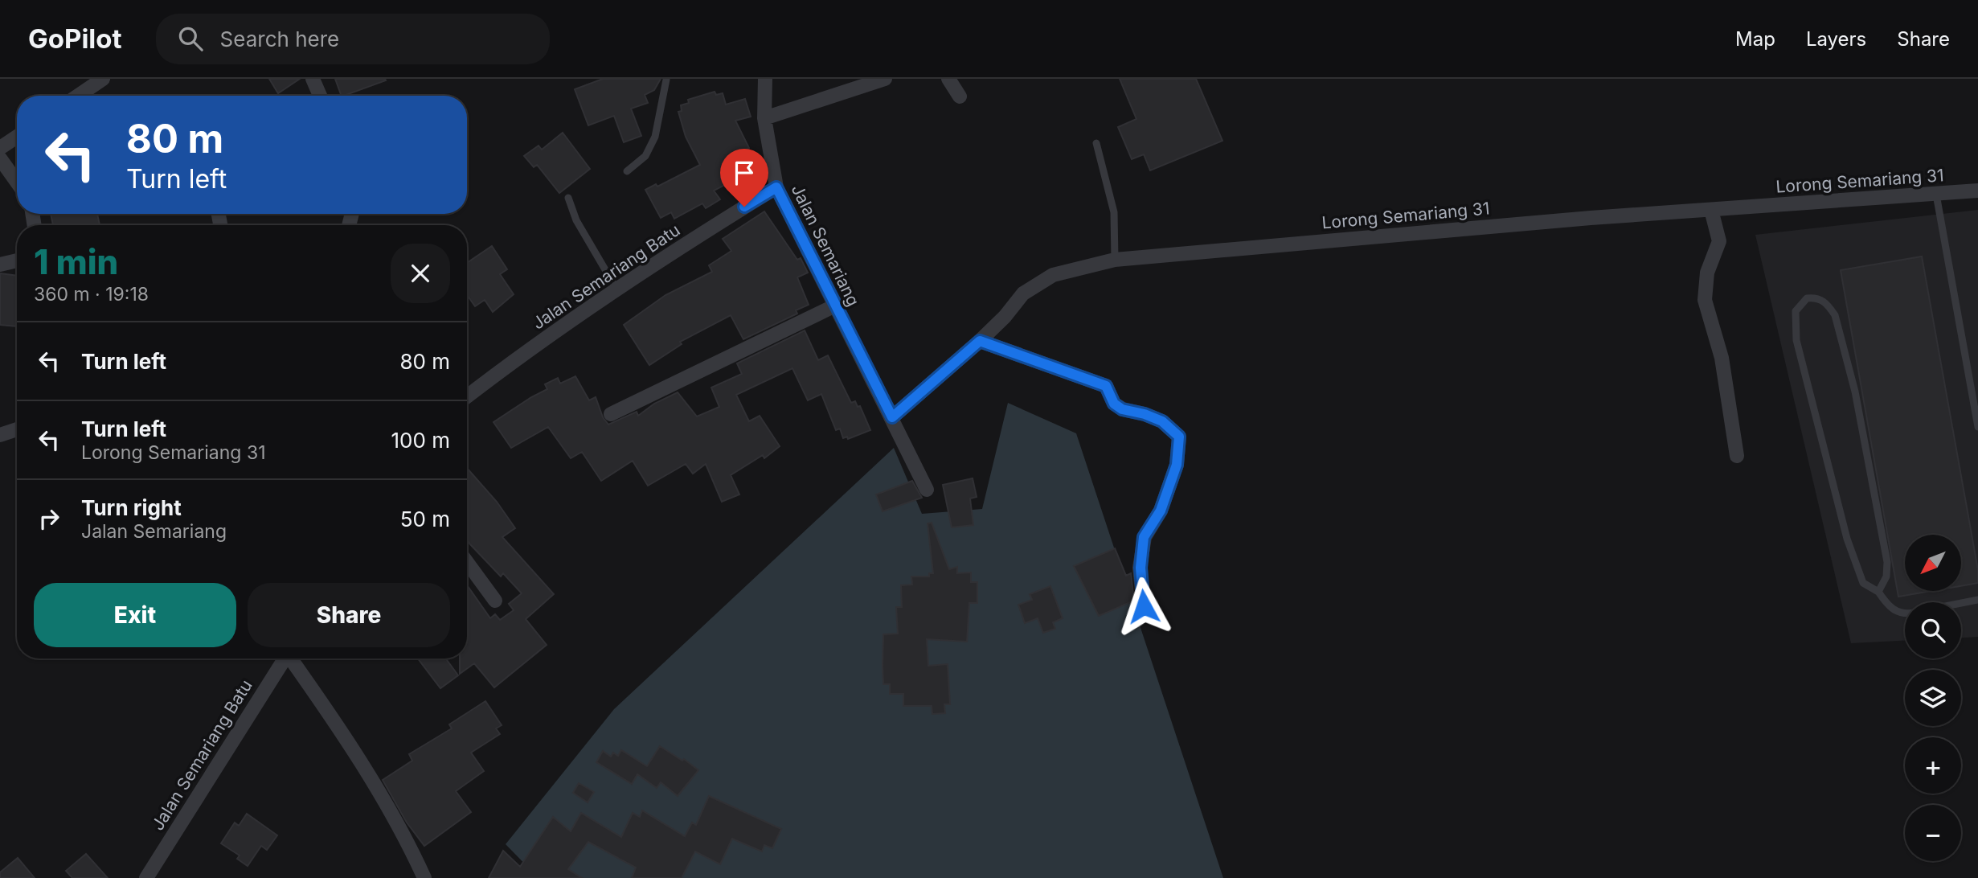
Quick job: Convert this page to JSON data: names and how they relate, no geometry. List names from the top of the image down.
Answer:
{
  "streets": {
    "street": ["Lorong Semariang 31", "Jalan Semariang", "Jalan Semariang Batu"]
  },
  "crossings": [
    ["Lorong Semariang 31", "Jalan Semariang"],
    ["Jalan Semariang", "Jalan Semariang Batu"]
  ],
  "north": "bottom left",
  "page": {
    "header": "GoPilot",
    "search": "Search here",
    "nav": ["Map", "Layers", "Share"],
    "turn": ["80 m", "Turn left"],
    "heading": ["1 min", "360 m · 19:18"],
    "list": [
      {
        "name": "Turn left",
        "value": "80 m"
      },
      {
        "name": "Turn left",
        "note": "Lorong Semariang 31",
        "value": "100 m"
      },
      {
        "name": "Turn right",
        "note": "Jalan Semariang",
        "value": "50 m"
      }
    ],
    "map_buttons": ["+", "−"],
    "buttons": ["Exit", "Share"]
  }
}
